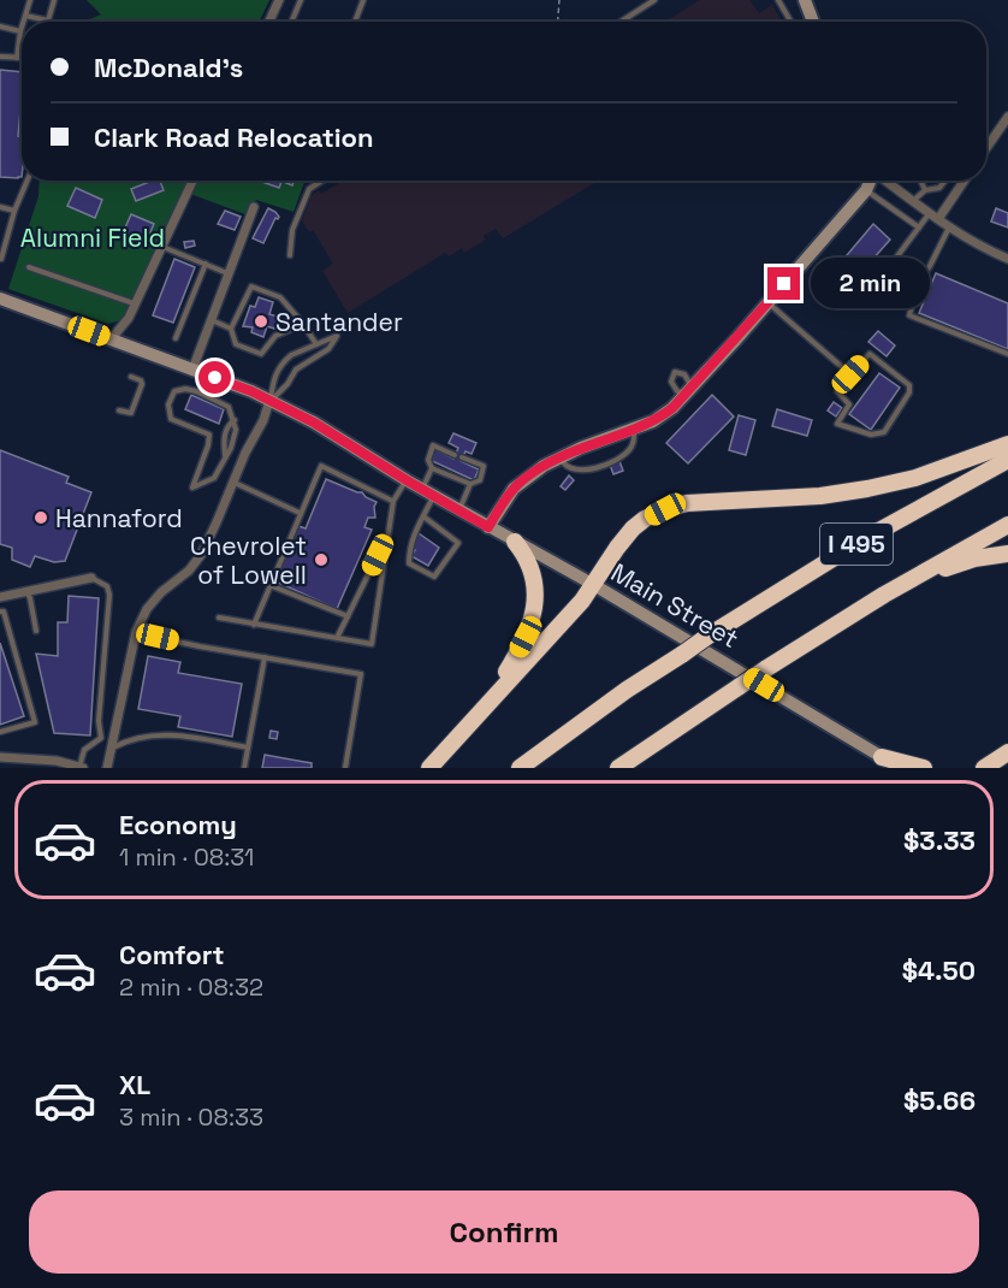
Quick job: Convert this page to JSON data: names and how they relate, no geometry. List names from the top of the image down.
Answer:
{
  "streets": {
    "highway": ["I 495"],
    "main road": ["Main Street"]
  },
  "parks": ["Alumni Field"],
  "places": ["Santander", "Hannaford", "Chevrolet of Lowell"],
  "page": {
    "banner": ["McDonald's", "Clark Road Relocation"],
    "bubble": "2 min",
    "list": [
      {
        "name": "Economy",
        "note": "1 min · 08:31",
        "value": "$3.33"
      },
      {
        "name": "Comfort",
        "note": "2 min · 08:32",
        "value": "$4.50"
      },
      {
        "name": "XL",
        "note": "3 min · 08:33",
        "value": "$5.66"
      }
    ],
    "buttons": "Confirm"
  }
}
